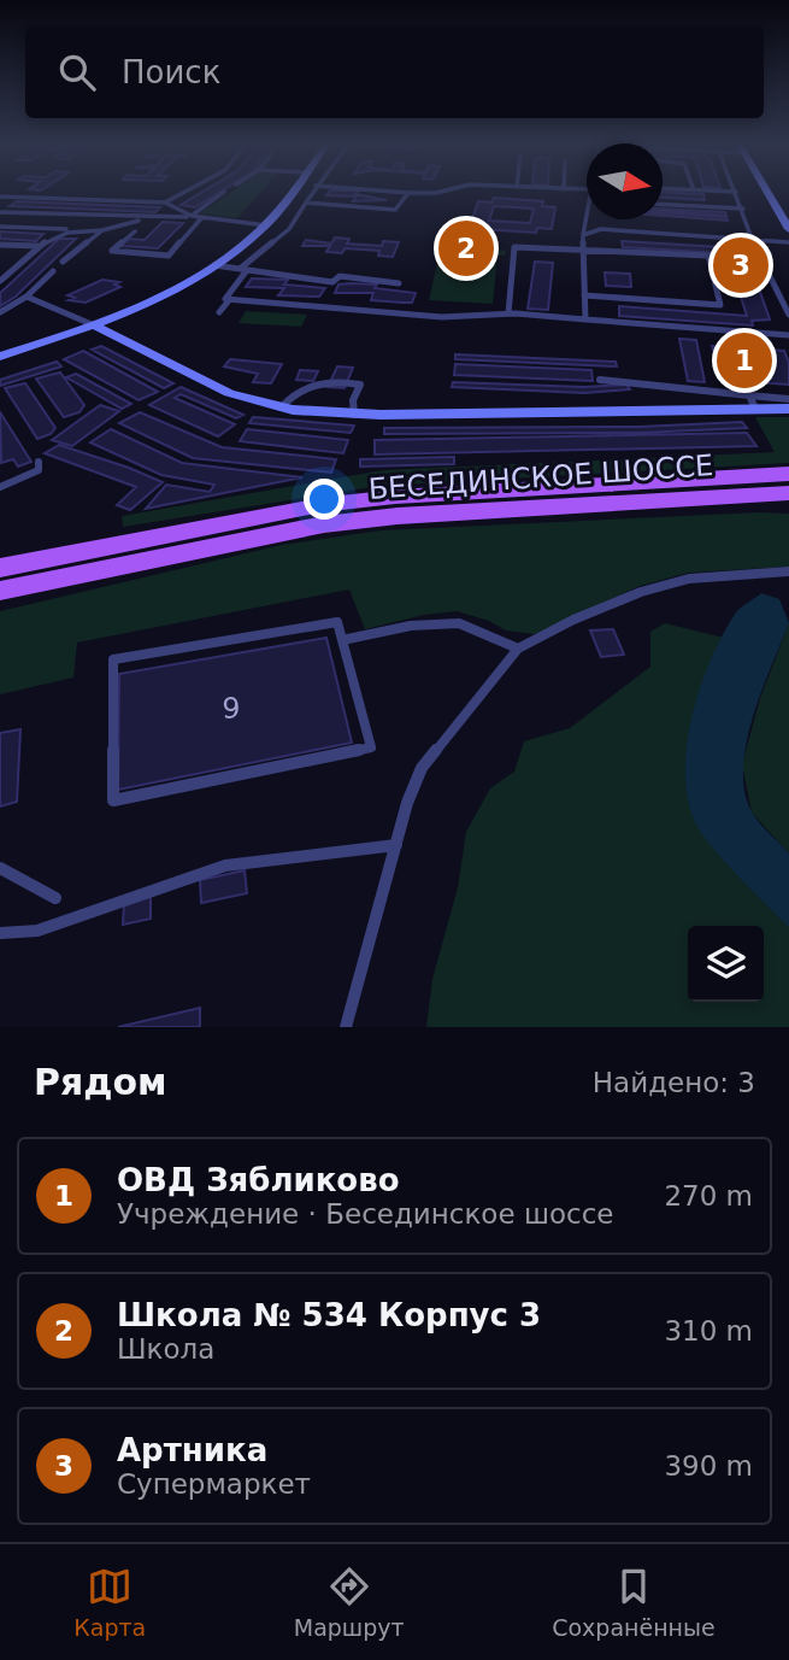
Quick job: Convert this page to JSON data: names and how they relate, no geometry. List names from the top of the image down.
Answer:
{
  "streets": {
    "main road": ["БЕСЕДИНСКОЕ ШОССЕ"]
  },
  "house_numbers": ["9"],
  "north": "right",
  "page": {
    "search": "Поиск",
    "pins": ["2", "3", "1"],
    "heading": ["Рядом", "Найдено: 3"],
    "list": [
      {
        "mark": "1",
        "name": "ОВД Зябликово",
        "note": "Учреждение · Бесединское шоссе",
        "value": "270 m"
      },
      {
        "mark": "2",
        "name": "Школа № 534 Корпус 3",
        "note": "Школа",
        "value": "310 m"
      },
      {
        "mark": "3",
        "name": "Артника",
        "note": "Супермаркет",
        "value": "390 m"
      }
    ],
    "nav": ["Карта", "Маршрут", "Сохранённые"]
  }
}
